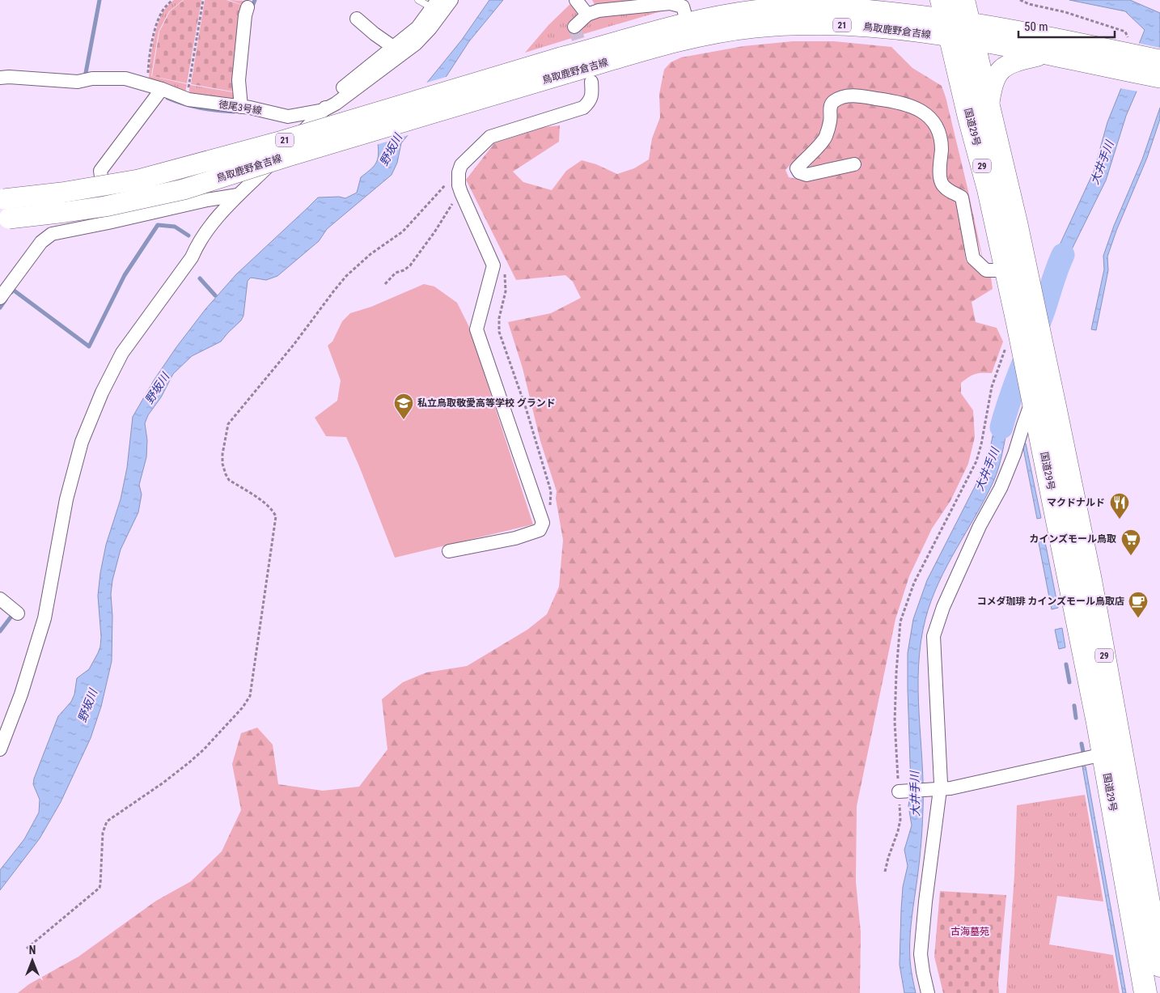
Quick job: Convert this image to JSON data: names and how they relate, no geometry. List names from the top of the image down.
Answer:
{
  "streets": {
    "highway": ["国道29号", "29"],
    "main road": ["21", "鳥取鹿野倉吉線"],
    "street": ["徳尾3号線"]
  },
  "crossings": [
    ["鳥取鹿野倉吉線", "国道29号"]
  ],
  "water": ["野坂川", "大井手川"],
  "parks": ["古海墓苑"],
  "places": {
    "school or university": ["私立鳥取敬愛高等学校 グランド"],
    "restaurant": ["マクドナルド"],
    "supermarket": ["カインズモール鳥取"],
    "cafe": ["コメダ珈琲 カインズモール鳥取店"]
  },
  "scale_bar": "50 m",
  "north": "top"
}
